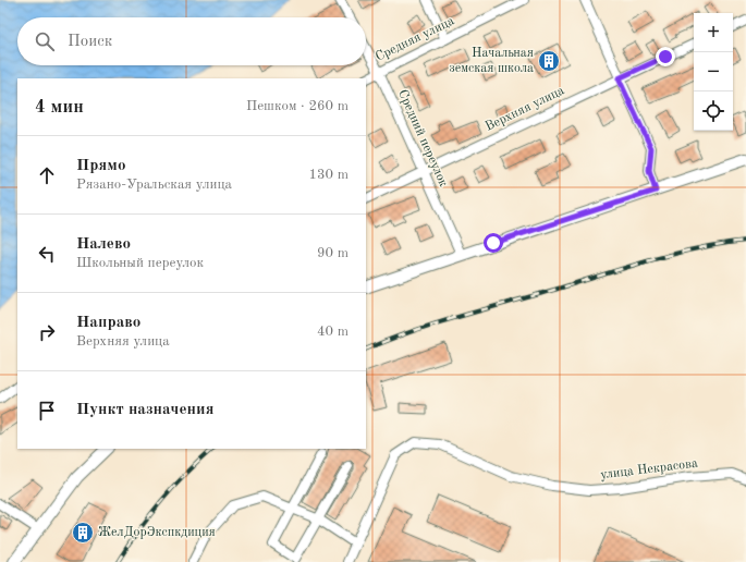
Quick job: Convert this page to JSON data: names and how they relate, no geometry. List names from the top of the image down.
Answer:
{
  "streets": {
    "street": [
      "Средняя улица",
      "Верхняя улица",
      "Средний переулок",
      "улица Некрасова"
    ]
  },
  "crossings": [
    ["Средняя улица", "Средний переулок"],
    ["Верхняя улица", "Средний переулок"]
  ],
  "places": {
    "building": ["Начальная земская школа", "ЖелДорЭкспкдиция"]
  },
  "page": {
    "map_buttons": ["+", "−"],
    "search": "Поиск",
    "heading": ["4 мин", "Пешком · 260 m"],
    "list": [
      ["Прямо", "Рязано-Уральская улица", "130 m"],
      ["Налево", "Школьный переулок", "90 m"],
      ["Направо", "Верхняя улица", "40 m"],
      "Пункт назначения"
    ]
  }
}
